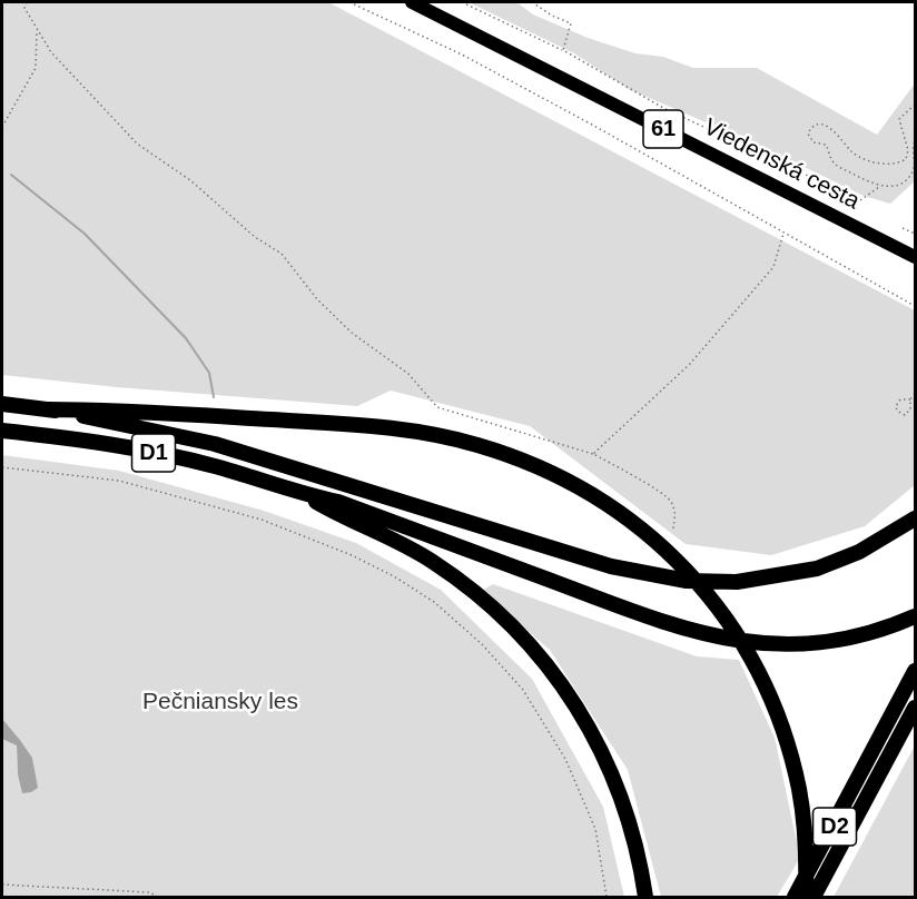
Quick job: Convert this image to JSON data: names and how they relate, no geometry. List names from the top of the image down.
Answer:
{
  "streets": {
    "highway": ["D1", "D2"],
    "main road": ["61", "Viedenská cesta"]
  },
  "parks": ["Pečniansky les"]
}
